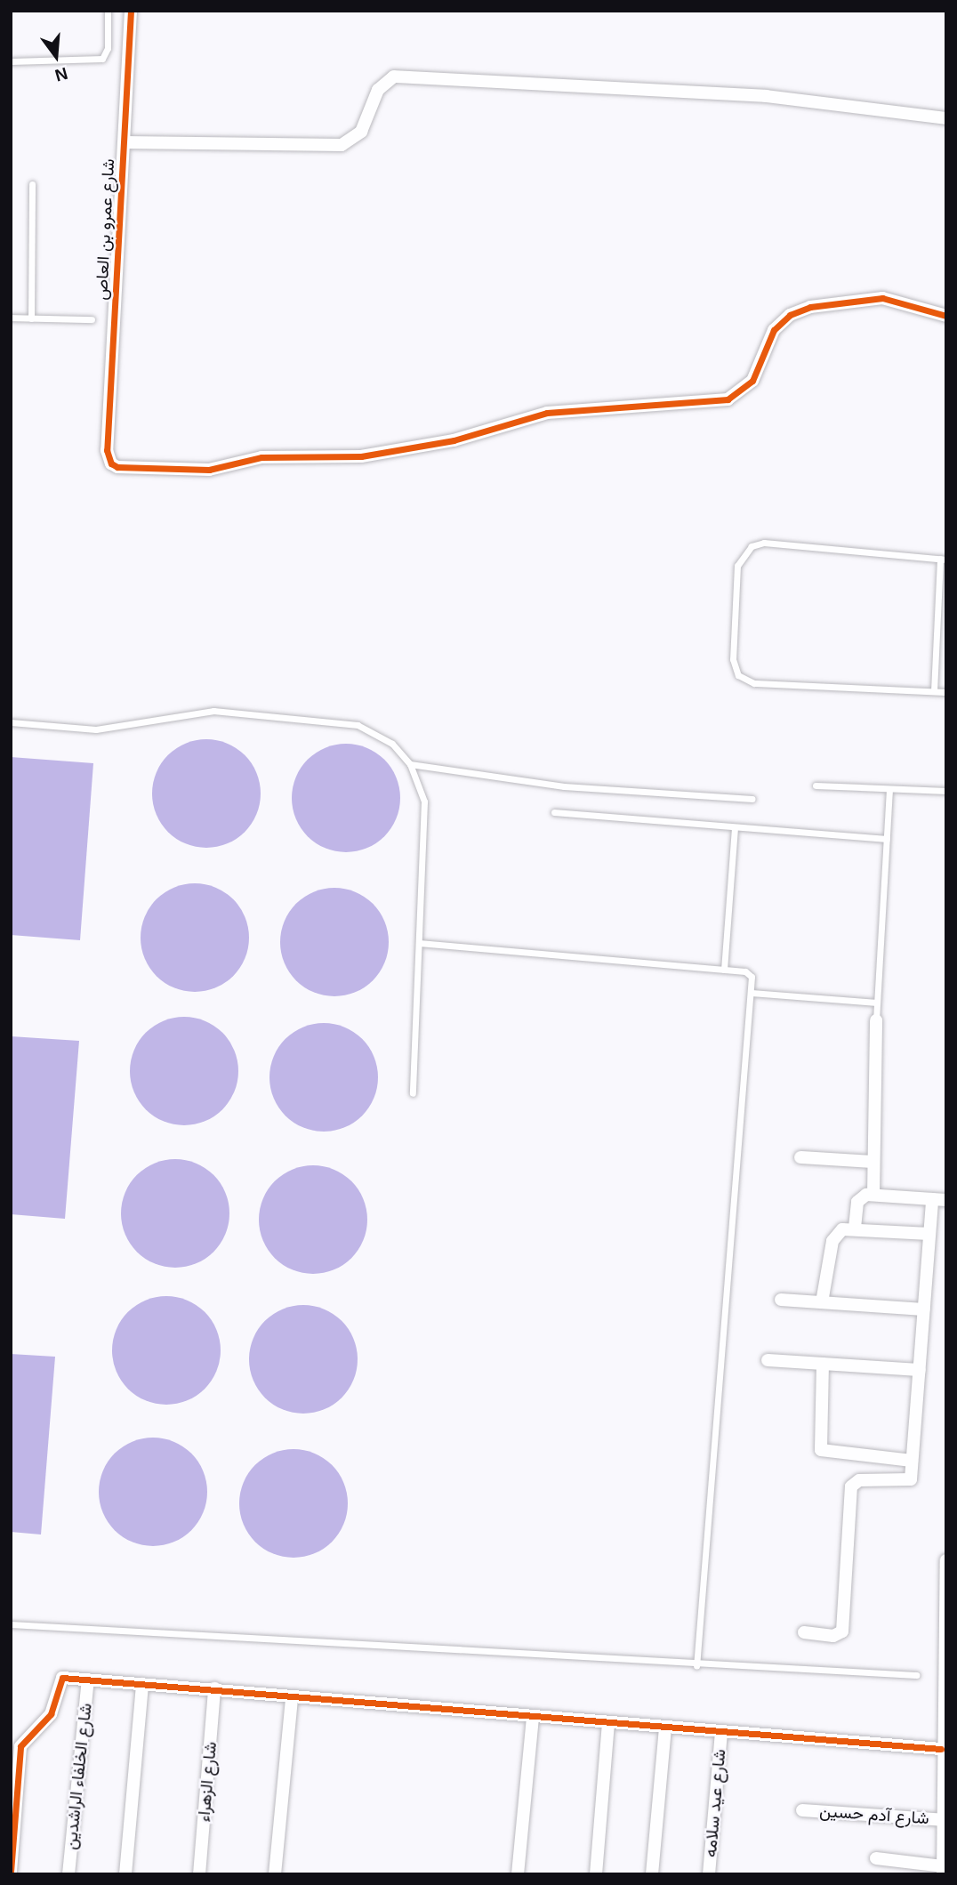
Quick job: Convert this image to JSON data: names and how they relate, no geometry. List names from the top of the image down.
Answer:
{
  "streets": {
    "street": [
      "شارع عمرو بن العاص",
      "شارع الخلفاء الراشدين",
      "شارع الزهراء",
      "شارع عيد سلامه",
      "شارع آدم حسين"
    ]
  },
  "north": "bottom"
}
